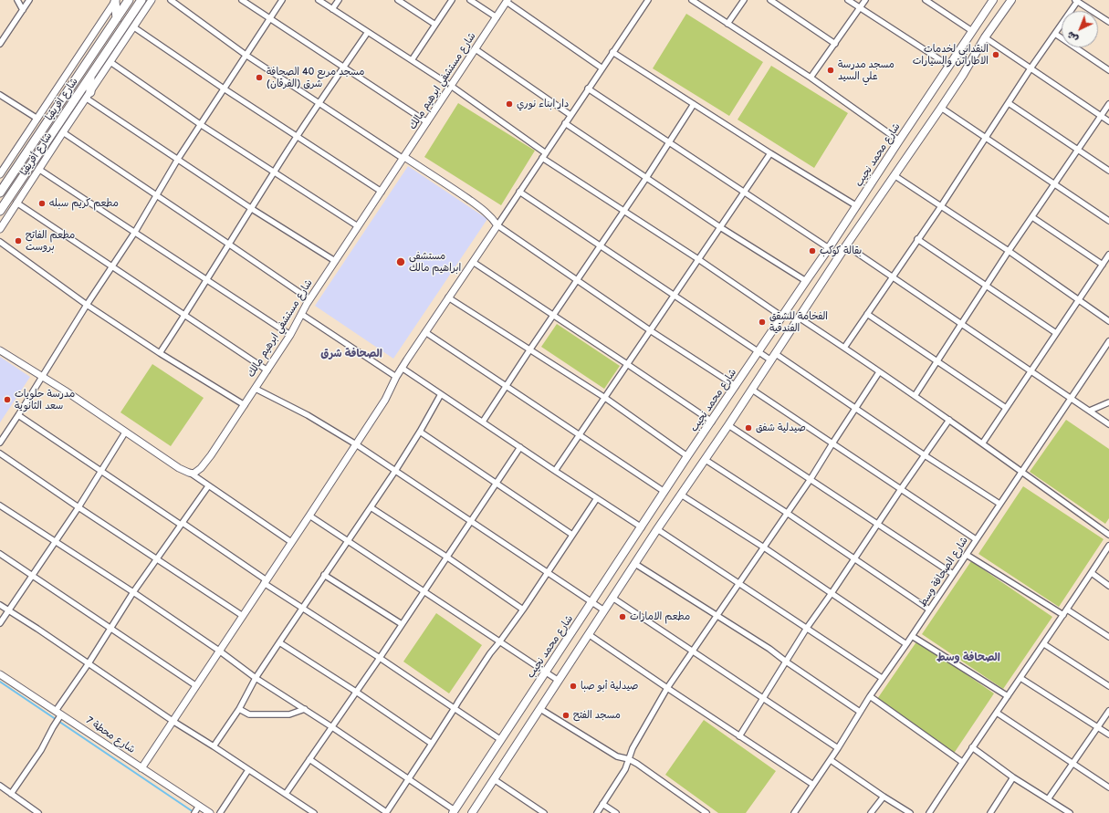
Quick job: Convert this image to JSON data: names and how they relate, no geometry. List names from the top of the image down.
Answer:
{
  "streets": {
    "highway": ["شارع افريقيا"],
    "main road": ["شارع محمد نجيب"],
    "street": [
      "شارع مستشفي ابرهيم مالك",
      "شارع أفريقيا",
      "شارع الصحافة وسط",
      "شارع محطة 7"
    ]
  },
  "districts": ["الصحافة شرق", "الصحافة وسط"],
  "places": [
    "النقدابي لخدمات الاطاراتن والسيارات",
    "مسجد مدرسة علي السيد",
    "مسجد مربع 40 الصحافة شرق (الفرقان)",
    "دار ابناء نوري",
    "مطعم كريم سبله",
    "مطعم الفاتح بروست",
    "بقالة كوكب",
    "مستشفى ابراهيم مالك",
    "الفخامة للشقق الفندقية",
    "مدرسة حلويات سعد الثانوية",
    "صيدلية شفق",
    "مطعم الامارات",
    "صيدلية أبو صبا",
    "مسجد الفتح"
  ],
  "north": "bottom left"
}
